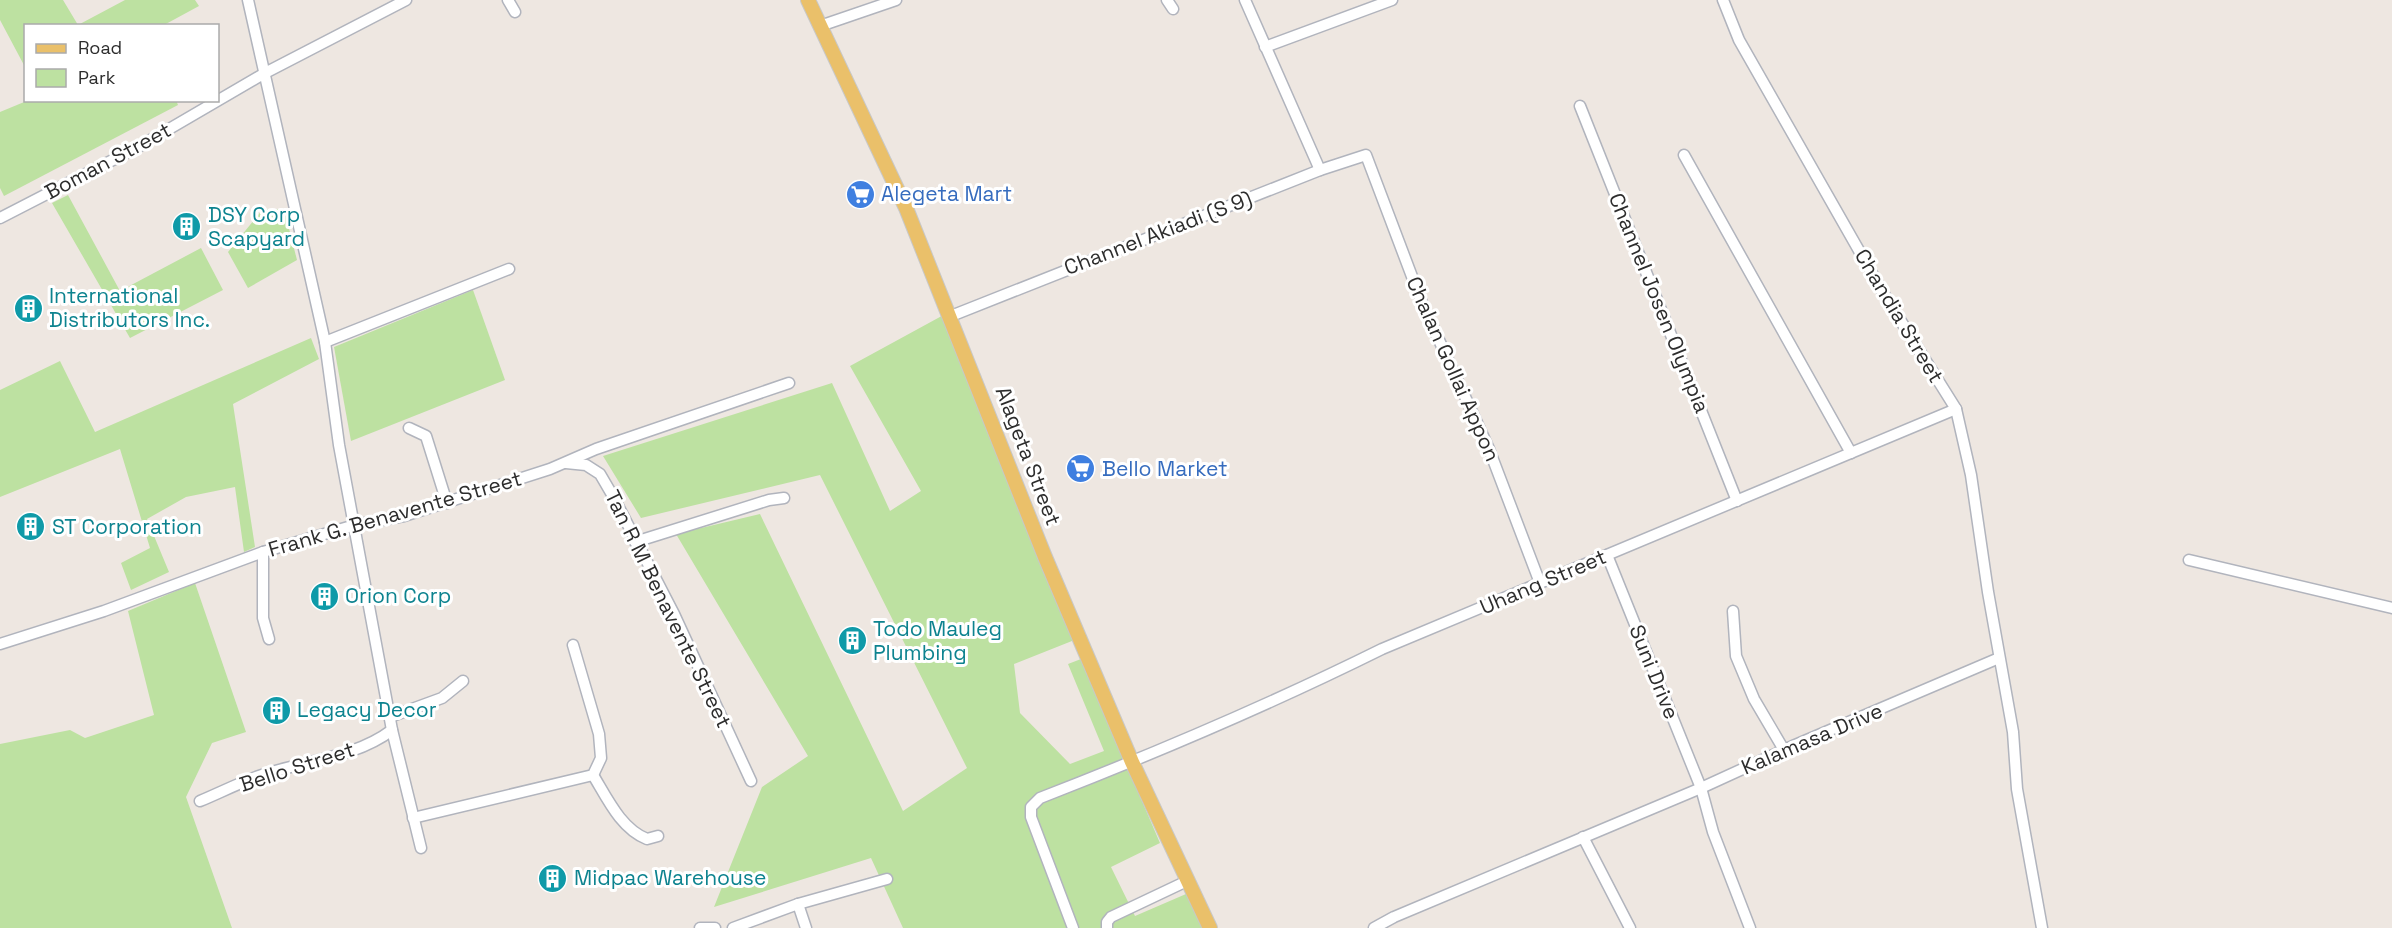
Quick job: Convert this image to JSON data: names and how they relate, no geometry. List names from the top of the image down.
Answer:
{
  "streets": {
    "main road": ["Alageta Street"],
    "street": [
      "Boman Street",
      "Channel Akiadi (S 9)",
      "Channel Josen Olympia",
      "Chandia Street",
      "Chalan Gollai Appon",
      "Frank G. Benavente Street",
      "Uhang Street",
      "Tan R M Benavente Street",
      "Suni Drive",
      "Kalamasa Drive",
      "Bello Street"
    ]
  },
  "crossings": [
    ["Channel Akiadi (S 9)", "Chalan Gollai Appon"],
    ["Channel Akiadi (S 9)", "Alageta Street"],
    ["Channel Josen Olympia", "Uhang Street"],
    ["Chandia Street", "Uhang Street"],
    ["Chandia Street", "Kalamasa Drive"],
    ["Chalan Gollai Appon", "Uhang Street"],
    ["Alageta Street", "Uhang Street"],
    ["Frank G. Benavente Street", "Tan R M Benavente Street"],
    ["Uhang Street", "Suni Drive"],
    ["Suni Drive", "Kalamasa Drive"]
  ],
  "places": {
    "supermarket": ["Alegeta Mart", "Bello Market"],
    "building": [
      "DSY Corp Scapyard",
      "International Distributors Inc.",
      "ST Corporation",
      "Orion Corp",
      "Todo Mauleg Plumbing",
      "Legacy Decor",
      "Midpac Warehouse"
    ]
  },
  "legend": ["Road", "Park"]
}
